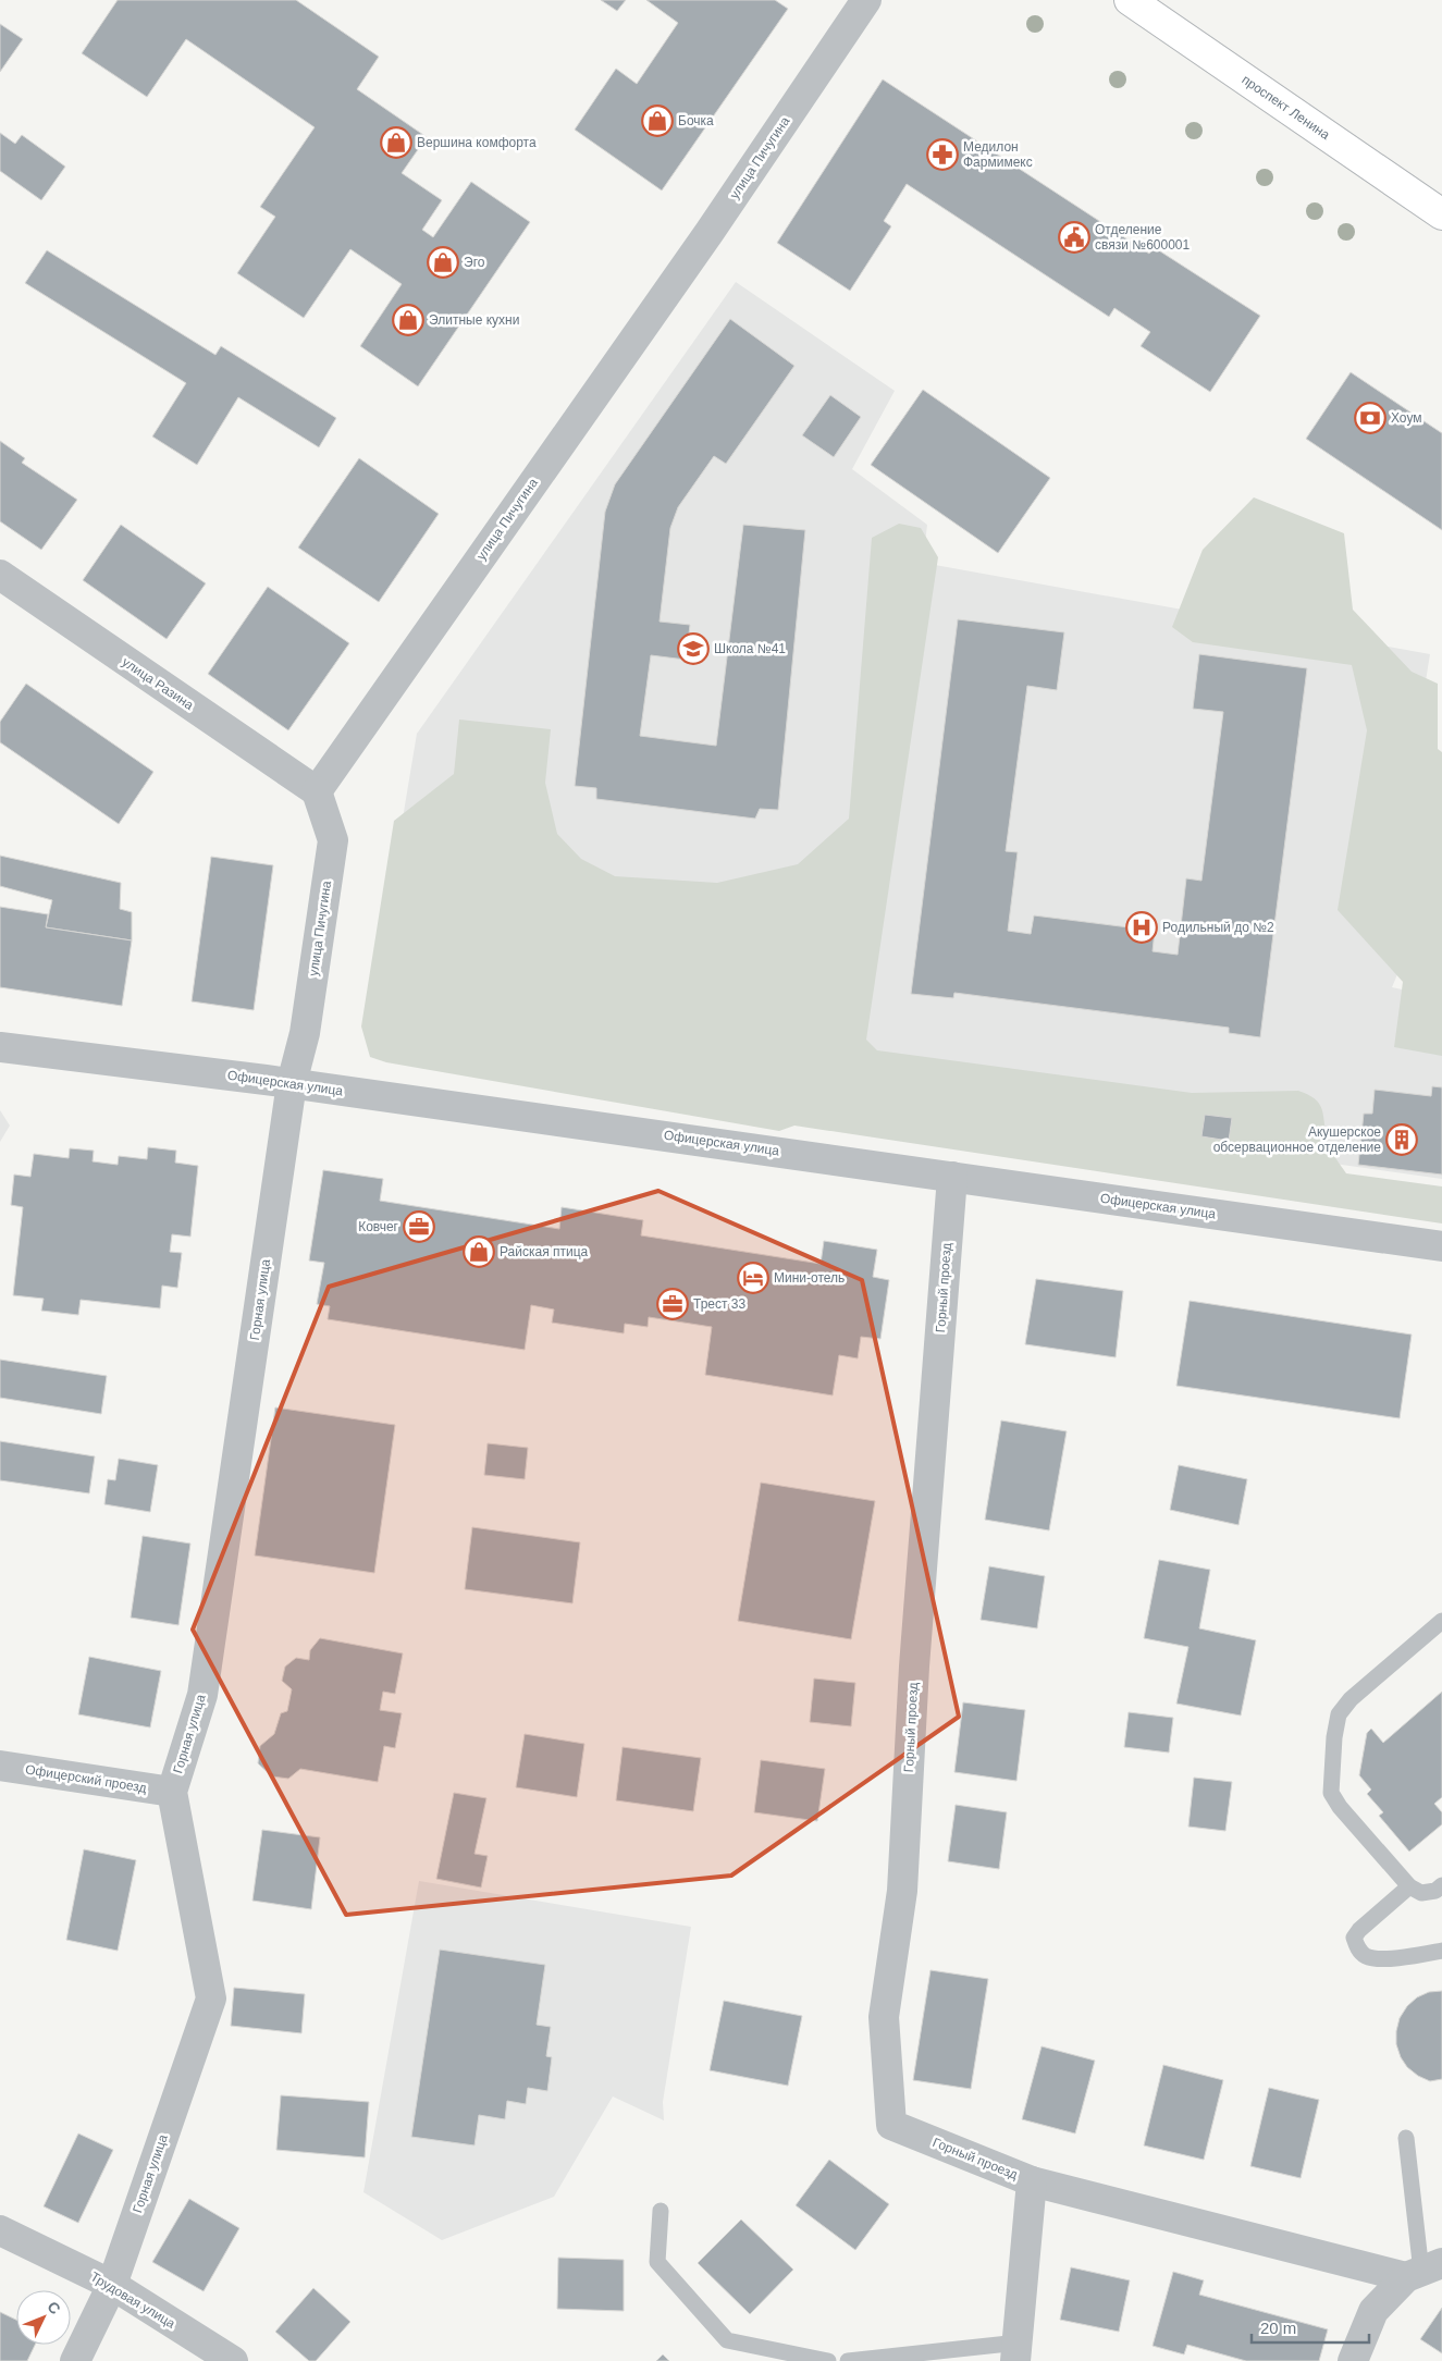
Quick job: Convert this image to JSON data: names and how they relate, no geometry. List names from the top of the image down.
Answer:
{
  "streets": {
    "main road": ["проспект Ленина"],
    "street": [
      "улица Пичугина",
      "улица Разина",
      "Офицерская улица",
      "Горный проезд",
      "Горная улица",
      "Офицерский проезд",
      "Трудовая улица"
    ]
  },
  "crossings": [
    ["улица Пичугина", "улица Разина"],
    ["улица Пичугина", "Офицерская улица"],
    ["улица Пичугина", "Горная улица"],
    ["Офицерская улица", "Горный проезд"],
    ["Офицерская улица", "Горная улица"],
    ["Горная улица", "Офицерский проезд"],
    ["Горная улица", "Трудовая улица"]
  ],
  "places": {
    "shop": [
      "Бочка",
      "Вершина комфорта",
      "Эго",
      "Элитные кухни",
      "Райская птица"
    ],
    "pharmacy": ["Медилон Фармимекс"],
    "public building": ["Отделение связи №600001"],
    "bank": ["Хоум"],
    "school or university": ["Школа №41"],
    "hospital": ["Родильный до №2"],
    "building": ["Акушерское обсервационное отделение"],
    "office": ["Ковчег", "Трест 33"],
    "hotel": ["Мини-отель"]
  },
  "scale_bar": "20 m",
  "north": "top right"
}
